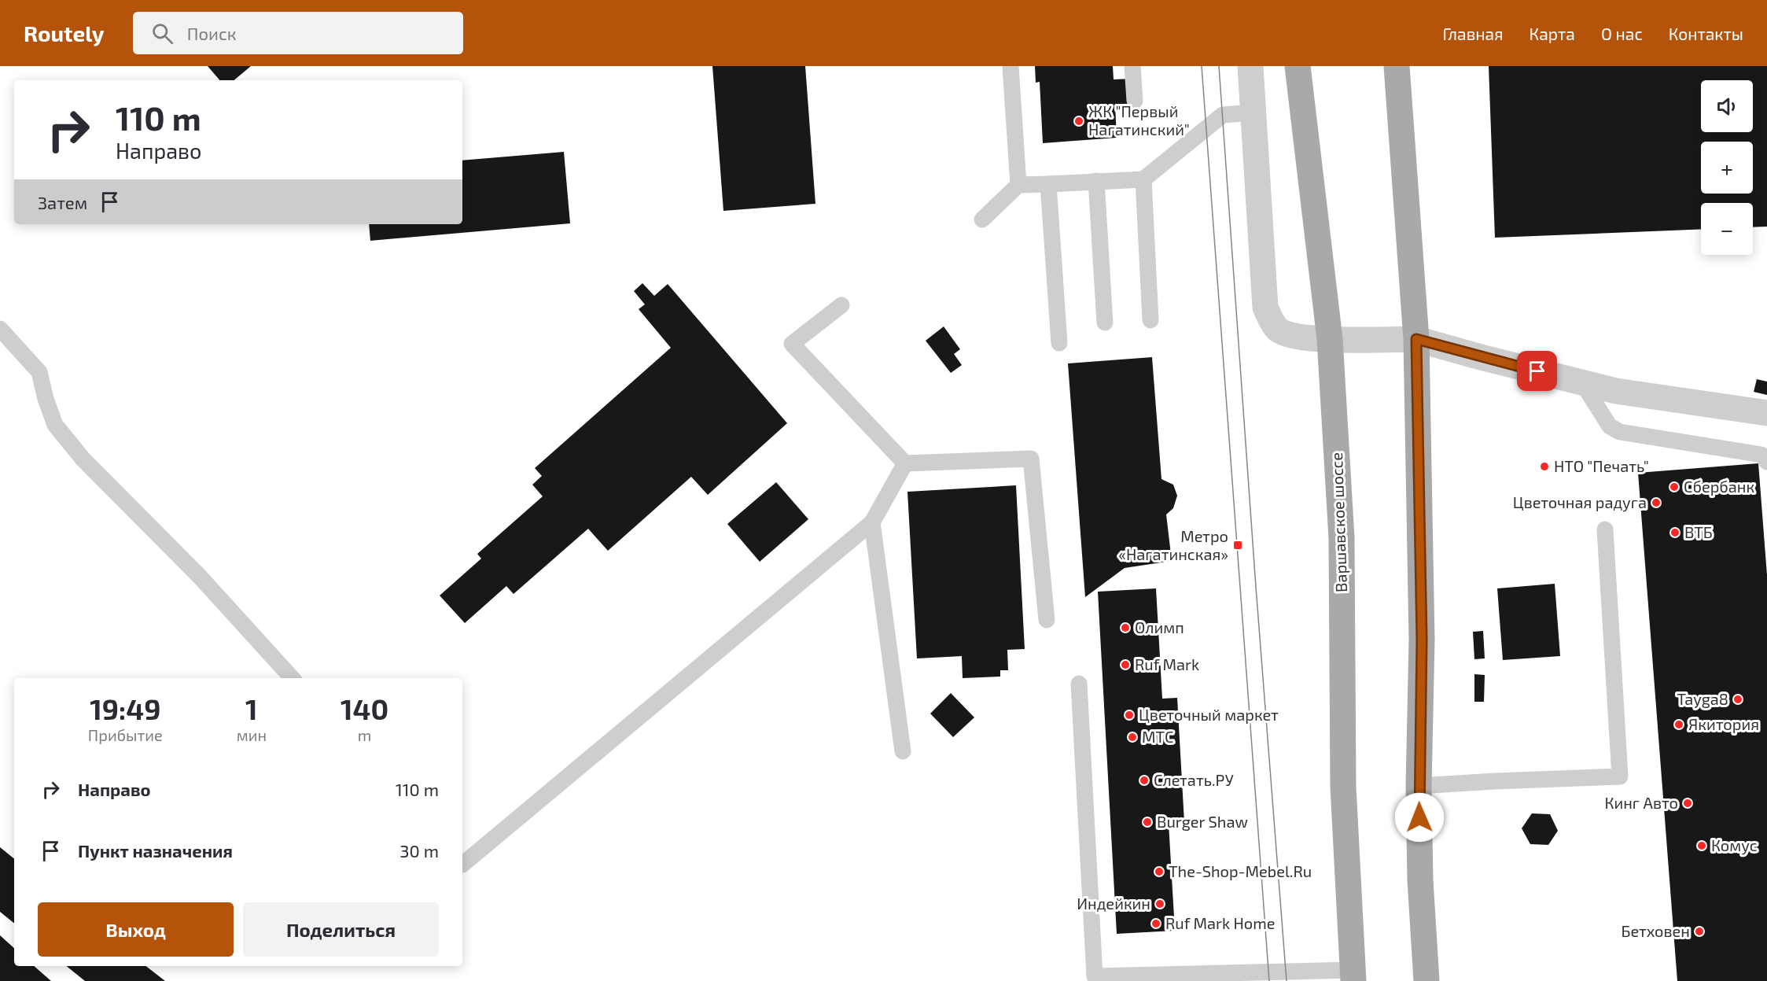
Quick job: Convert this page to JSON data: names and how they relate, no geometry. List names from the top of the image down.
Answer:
{
  "streets": {
    "main road": ["Варшавское шоссе"]
  },
  "places": {
    "other": [
      "ЖК \"Первый Нагатинский\"",
      "НТО \"Печать\"",
      "Сбербанк",
      "Цветочная радуга",
      "ВТБ",
      "Олимп",
      "Ruf Mark",
      "Tayga8",
      "Цветочный маркет",
      "Якитория",
      "МТС",
      "Слетать.РУ",
      "Кинг Авто",
      "Burger Shaw",
      "Комус",
      "The-Shop-Mebel.Ru",
      "Индейкин",
      "Ruf Mark Home",
      "Бетховен"
    ],
    "transit": ["Метро «Нагатинская»"]
  },
  "page": {
    "header": "Routely",
    "search": "Поиск",
    "nav": [
      "Главная",
      "Карта",
      "О нас",
      "Контакты"
    ],
    "map_buttons": ["+", "−"],
    "turn": ["110 m", "Направо"],
    "then": "Затем",
    "eta": [
      "19:49",
      "Прибытие",
      "1",
      "мин",
      "140",
      "m"
    ],
    "list": [
      {
        "name": "Направо",
        "value": "110 m"
      },
      {
        "name": "Пункт назначения",
        "value": "30 m"
      }
    ],
    "buttons": ["Выход", "Поделиться"]
  }
}
